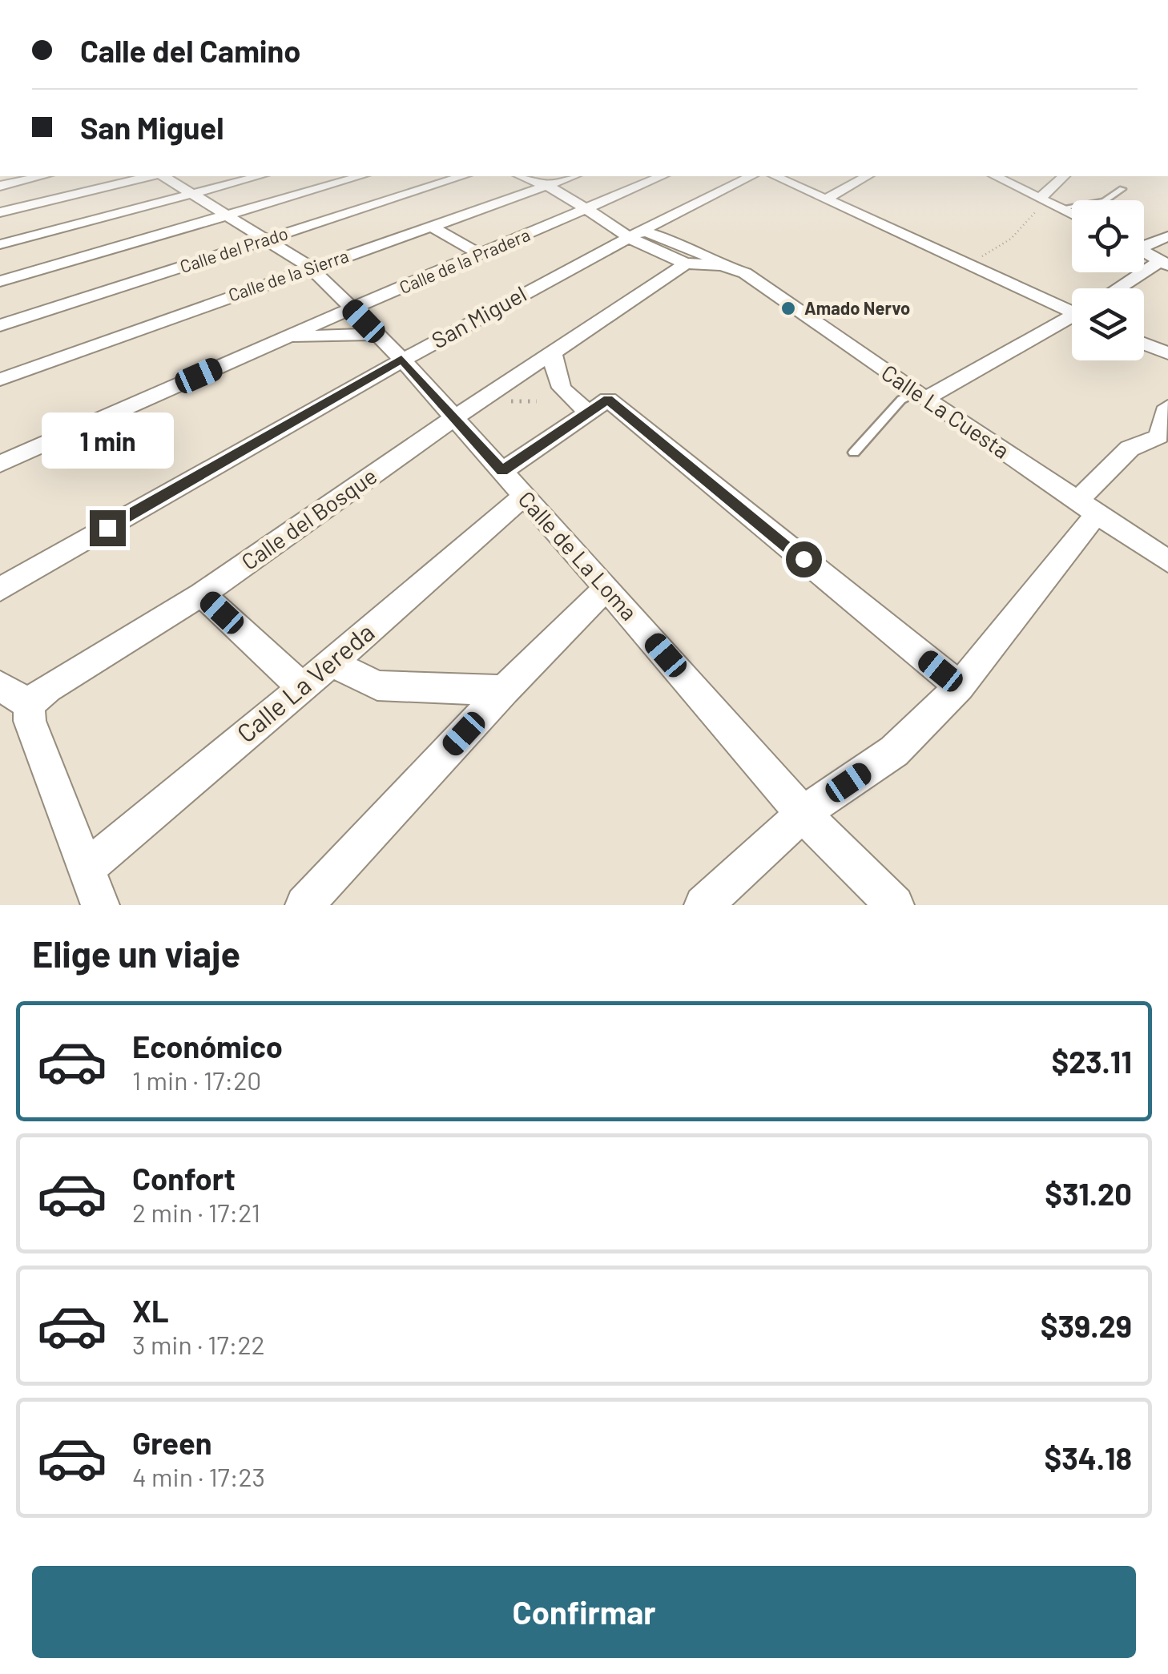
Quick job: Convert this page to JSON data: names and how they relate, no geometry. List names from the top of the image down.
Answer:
{
  "streets": {
    "street": [
      "Calle del Prado",
      "Calle de la Pradera",
      "Calle de la Sierra",
      "San Miguel",
      "Calle La Cuesta",
      "Calle del Bosque",
      "Calle de La Loma",
      "Calle La Vereda"
    ]
  },
  "crossings": [
    ["Calle del Prado", "Calle de La Loma"],
    ["Calle de la Pradera", "Calle La Cuesta"],
    ["Calle de la Pradera", "Calle de La Loma"],
    ["Calle de la Sierra", "Calle La Cuesta"],
    ["Calle de la Sierra", "Calle de La Loma"],
    ["San Miguel", "Calle La Cuesta"],
    ["San Miguel", "Calle de La Loma"],
    ["Calle La Cuesta", "Calle del Bosque"],
    ["Calle del Bosque", "Calle de La Loma"],
    ["Calle del Bosque", "Calle La Vereda"],
    ["Calle de La Loma", "Calle La Vereda"]
  ],
  "places": ["Amado Nervo"],
  "page": {
    "banner": ["Calle del Camino", "San Miguel"],
    "bubble": "1 min",
    "heading": "Elige un viaje",
    "list": [
      {
        "name": "Económico",
        "note": "1 min · 17:20",
        "value": "$23.11"
      },
      {
        "name": "Confort",
        "note": "2 min · 17:21",
        "value": "$31.20"
      },
      {
        "name": "XL",
        "note": "3 min · 17:22",
        "value": "$39.29"
      },
      {
        "name": "Green",
        "note": "4 min · 17:23",
        "value": "$34.18"
      }
    ],
    "buttons": "Confirmar"
  }
}
